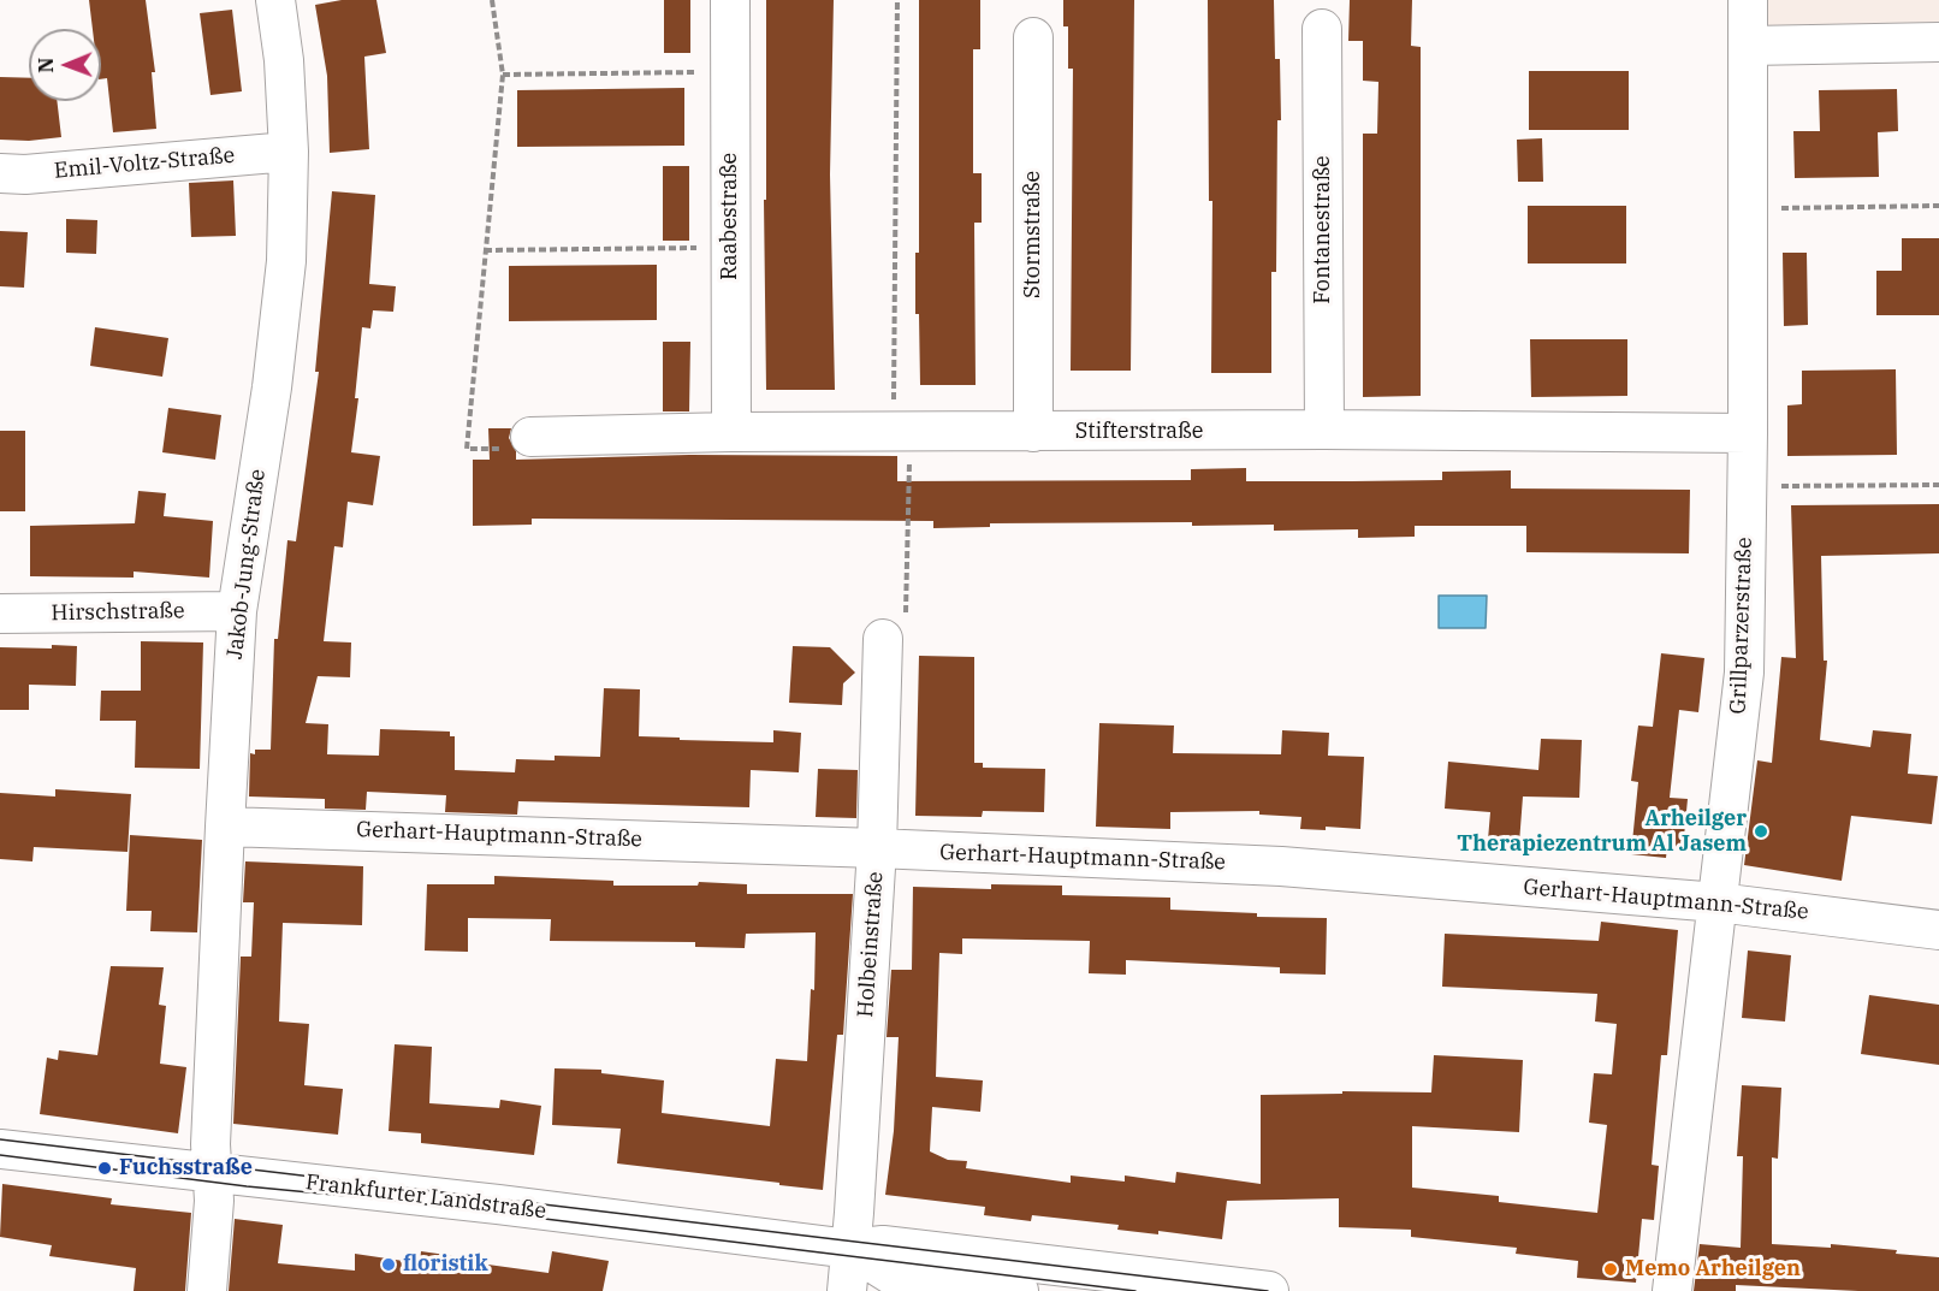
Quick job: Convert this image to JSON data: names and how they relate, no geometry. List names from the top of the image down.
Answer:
{
  "streets": {
    "street": [
      "Emil-Voltz-Straße",
      "Raabestraße",
      "Fontanestraße",
      "Stormstraße",
      "Stifterstraße",
      "Jakob-Jung-Straße",
      "Hirschstraße",
      "Grillparzerstraße",
      "Gerhart-Hauptmann-Straße",
      "Holbeinstraße",
      "Frankfurter Landstraße"
    ]
  },
  "crossings": [
    ["Emil-Voltz-Straße", "Jakob-Jung-Straße"],
    ["Raabestraße", "Stifterstraße"],
    ["Fontanestraße", "Stifterstraße"],
    ["Stormstraße", "Stifterstraße"],
    ["Stifterstraße", "Grillparzerstraße"],
    ["Jakob-Jung-Straße", "Hirschstraße"],
    ["Jakob-Jung-Straße", "Gerhart-Hauptmann-Straße"],
    ["Jakob-Jung-Straße", "Frankfurter Landstraße"],
    ["Grillparzerstraße", "Gerhart-Hauptmann-Straße"],
    ["Gerhart-Hauptmann-Straße", "Holbeinstraße"],
    ["Holbeinstraße", "Frankfurter Landstraße"]
  ],
  "places": [
    "Arheilger Therapiezentrum Al Jasem",
    "Fuchsstraße",
    "floristik",
    "Memo Arheilgen"
  ],
  "north": "left"
}
